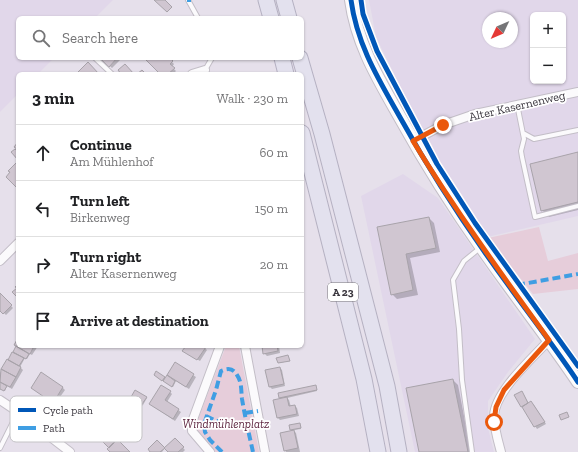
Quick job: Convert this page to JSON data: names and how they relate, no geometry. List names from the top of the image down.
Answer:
{
  "streets": {
    "highway": ["A 23"],
    "street": ["Alter Kasernenweg"]
  },
  "parks": ["Windmühlenplatz"],
  "legend": ["Cycle path", "Path"],
  "north": "bottom left",
  "page": {
    "map_buttons": ["+", "−"],
    "search": "Search here",
    "heading": ["3 min", "Walk · 230 m"],
    "list": [
      ["Continue", "Am Mühlenhof", "60 m"],
      ["Turn left", "Birkenweg", "150 m"],
      ["Turn right", "Alter Kasernenweg", "20 m"],
      "Arrive at destination"
    ]
  }
}
